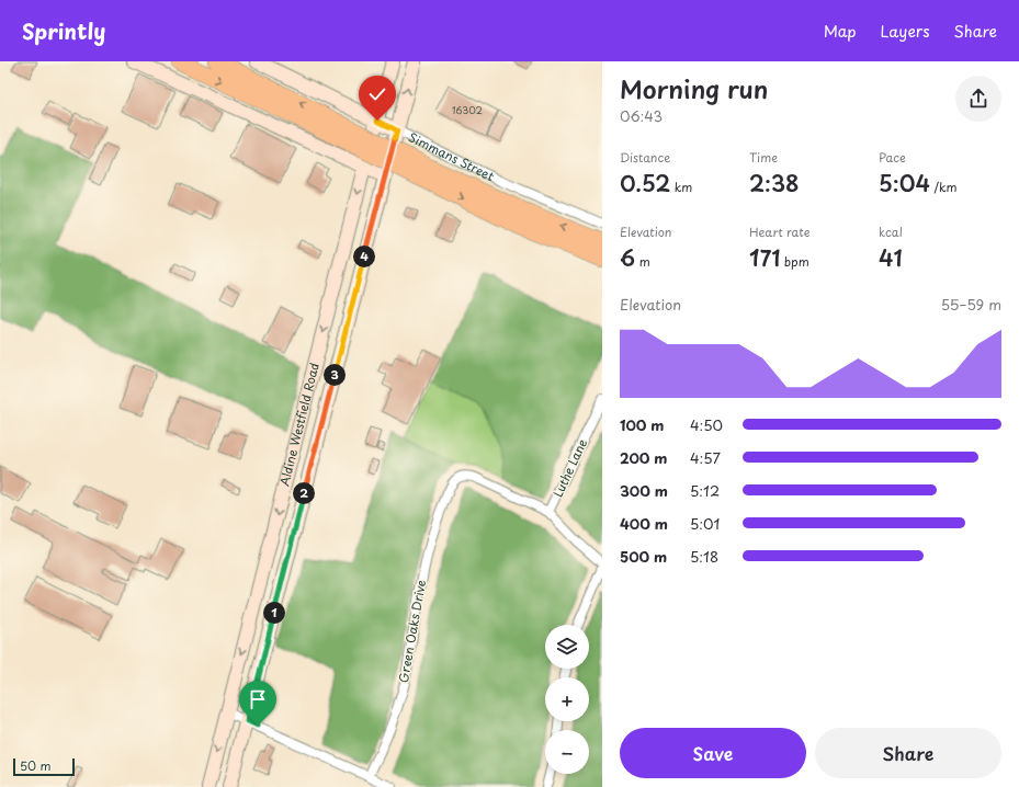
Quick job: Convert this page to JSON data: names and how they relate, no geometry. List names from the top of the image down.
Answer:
{
  "streets": {
    "main road": ["Simmans Street", "Aldine Westfield Road"],
    "street": ["Luthe Lane", "Green Oaks Drive"]
  },
  "crossings": [
    ["Simmans Street", "Aldine Westfield Road"],
    ["Luthe Lane", "Green Oaks Drive"]
  ],
  "house_numbers": ["16302"],
  "scale_bar": "50 m",
  "page": {
    "header": "Sprintly",
    "nav": ["Map", "Layers", "Share"],
    "heading": ["Morning run", "06:43"],
    "stats": [
      ["Distance", "0.52 km"],
      ["Time", "2:38"],
      ["Pace", "5:04 /km"],
      ["Elevation", "6 m"],
      ["Heart rate", "171 bpm"],
      ["kcal", "41"]
    ],
    "pins": [
      "4",
      "3",
      "2",
      "1"
    ],
    "chart": ["Elevation", "55–59 m"],
    "list": [
      {
        "name": "100 m",
        "note": "4:50"
      },
      {
        "name": "200 m",
        "note": "4:57"
      },
      {
        "name": "300 m",
        "note": "5:12"
      },
      {
        "name": "400 m",
        "note": "5:01"
      },
      {
        "name": "500 m",
        "note": "5:18"
      }
    ],
    "map_buttons": ["+", "−"],
    "buttons": ["Save", "Share"],
    "scale": "50 m"
  }
}
